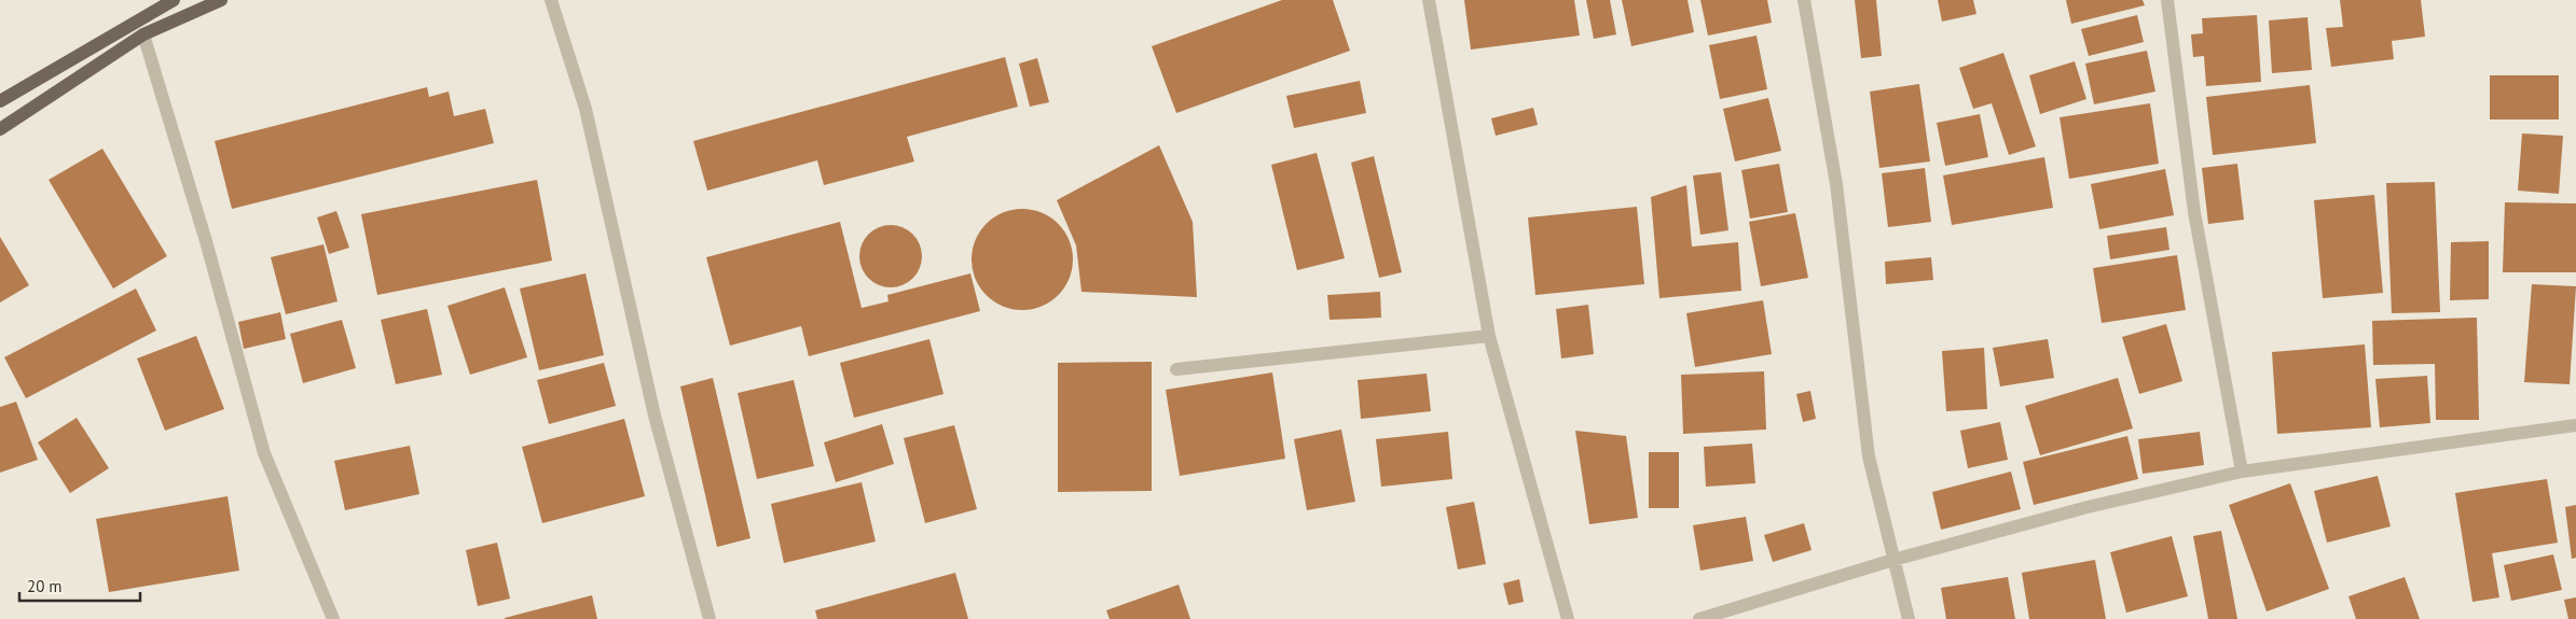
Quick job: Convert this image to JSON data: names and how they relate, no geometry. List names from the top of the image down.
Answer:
{
  "scale_bar": "20 m"
}
